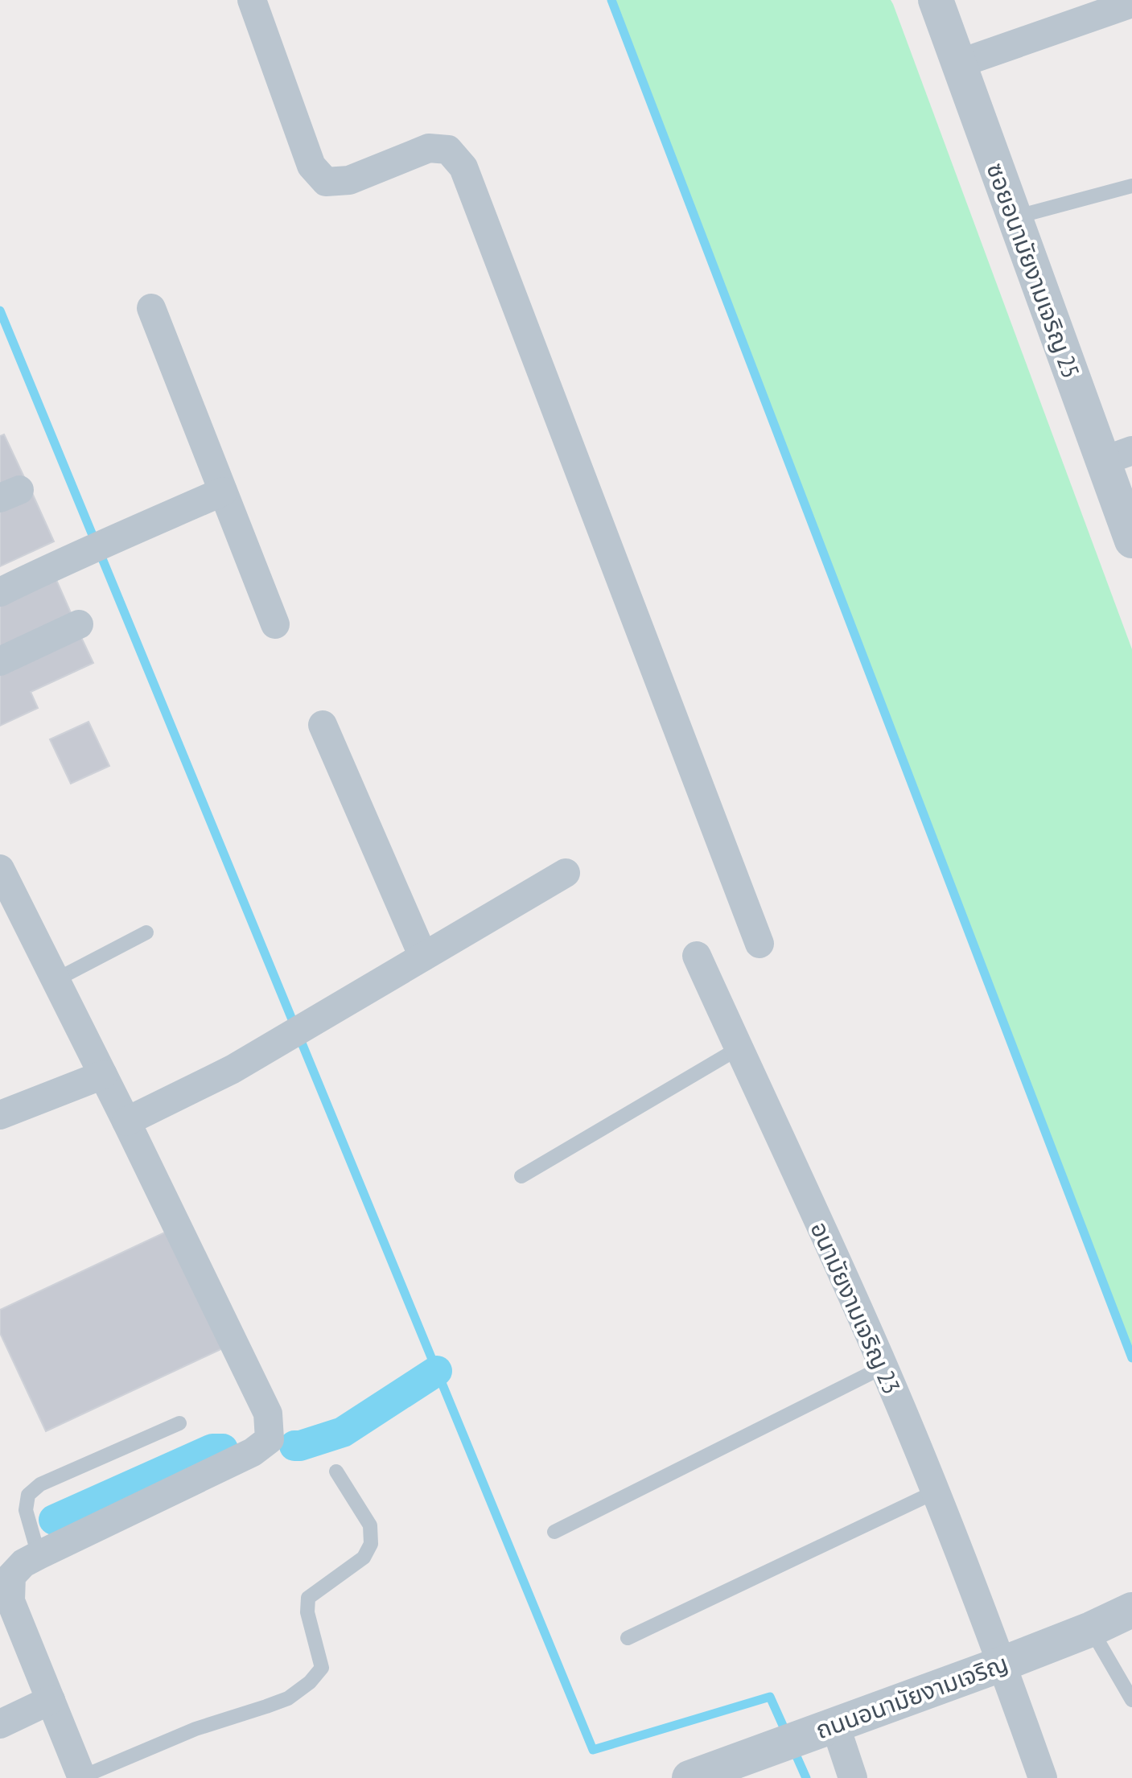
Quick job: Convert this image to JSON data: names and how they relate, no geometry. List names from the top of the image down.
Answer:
{
  "streets": {
    "street": ["ซอยอนามัยงามเจริญ 25", "อนามัยงามเจริญ 23", "ถนนอนามัยงามเจริญ"]
  },
  "crossings": [
    ["อนามัยงามเจริญ 23", "ถนนอนามัยงามเจริญ"]
  ]
}
